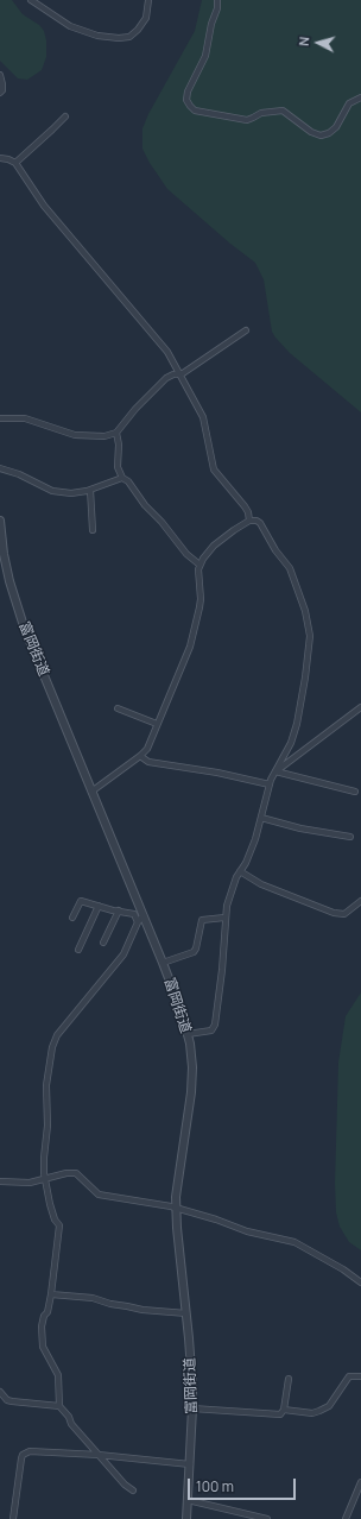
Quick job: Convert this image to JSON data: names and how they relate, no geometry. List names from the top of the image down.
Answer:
{
  "streets": {
    "street": ["富岡街道"]
  },
  "scale_bar": "100 m",
  "north": "left"
}
